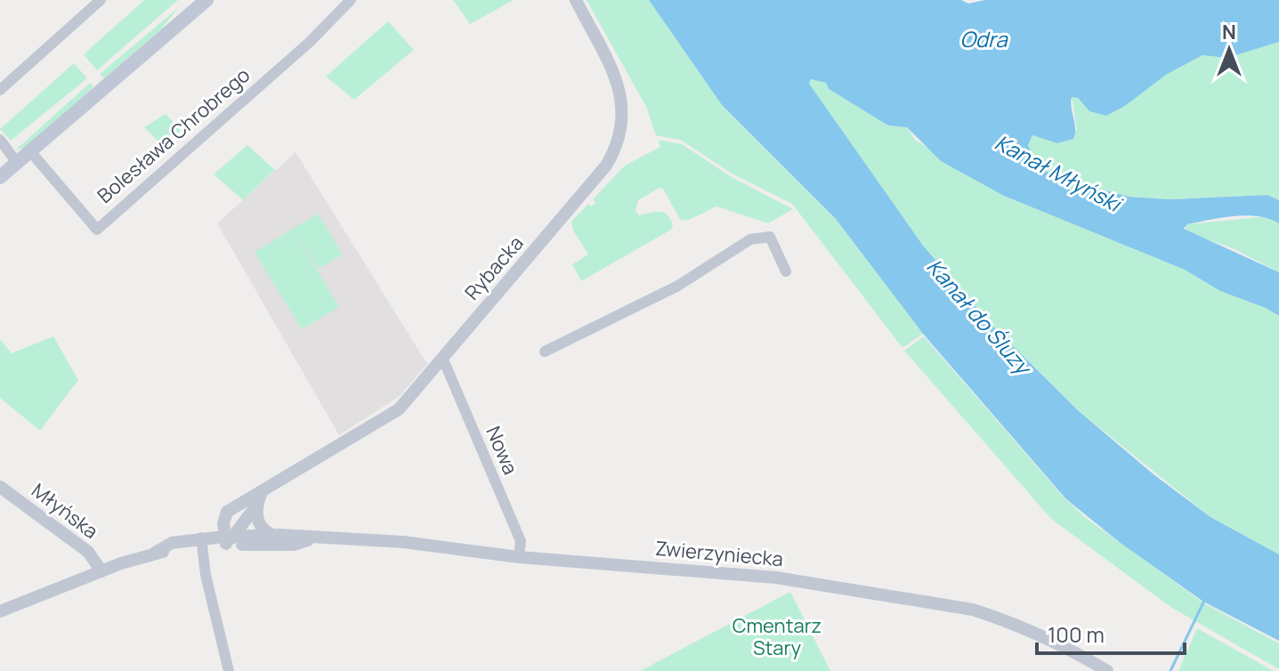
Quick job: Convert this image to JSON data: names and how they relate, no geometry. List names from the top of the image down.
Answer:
{
  "streets": {
    "street": [
      "Bolesława Chrobrego",
      "Rybacka",
      "Nowa",
      "Młyńska",
      "Zwierzyniecka"
    ]
  },
  "crossings": [
    ["Rybacka", "Nowa"],
    ["Rybacka", "Zwierzyniecka"],
    ["Nowa", "Zwierzyniecka"],
    ["Młyńska", "Zwierzyniecka"]
  ],
  "water": ["Odra", "Kanał Młyński", "Kanał do Śluzy"],
  "parks": ["Cmentarz Stary"],
  "scale_bar": "100 m",
  "north": "top"
}
